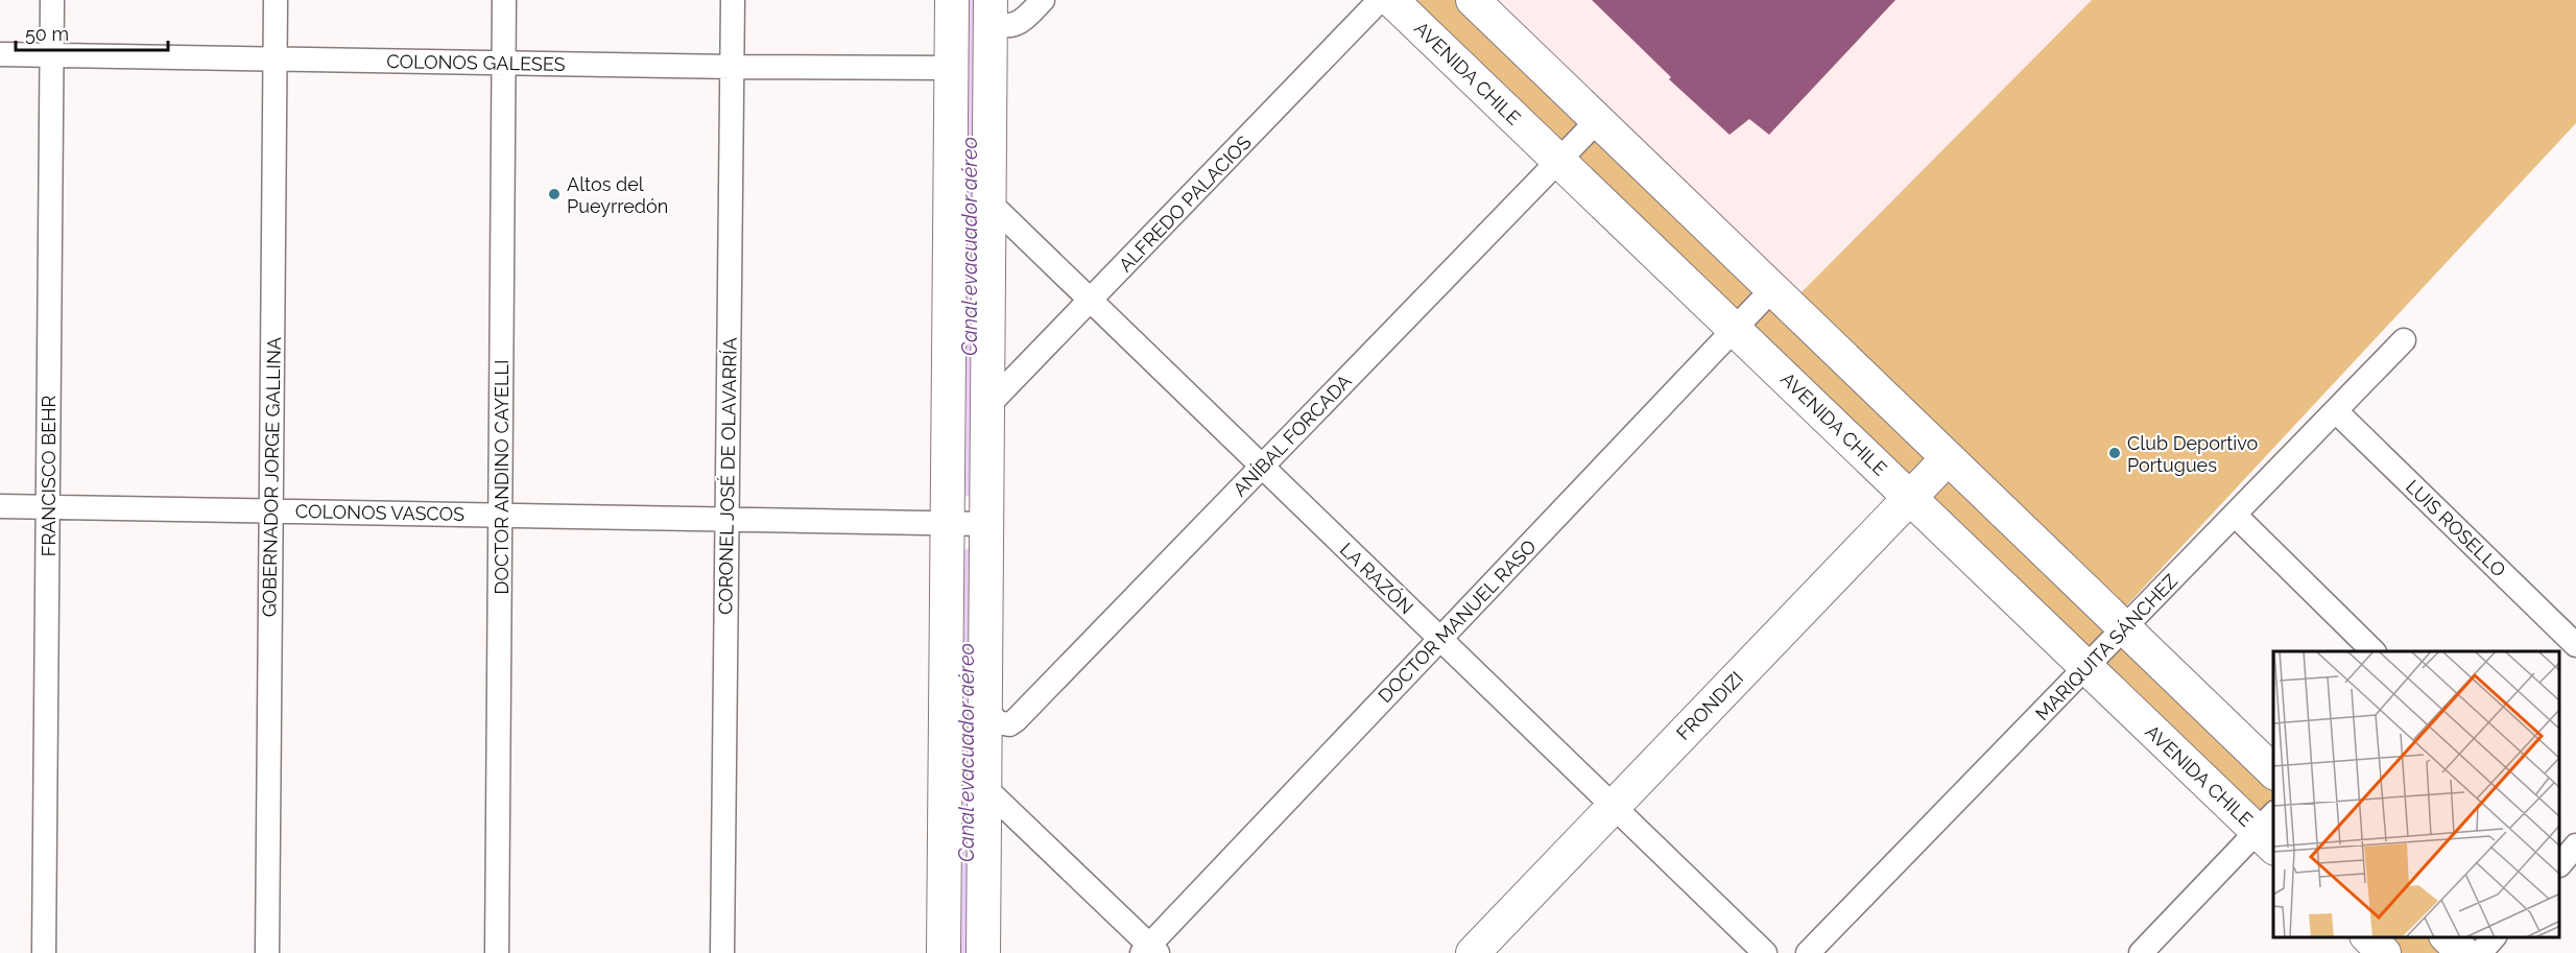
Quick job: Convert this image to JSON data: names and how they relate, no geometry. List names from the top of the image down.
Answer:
{
  "streets": {
    "main road": ["AVENIDA CHILE", "FRONDIZI"],
    "street": [
      "COLONOS GALESES",
      "ALFREDO PALACIOS",
      "ANÍBAL FORCADA",
      "FRANCISCO BEHR",
      "CORONEL JOSÉ DE OLAVARRÍA",
      "GOBERNADOR JORGE GALLINA",
      "DOCTOR ANDINO CAYELLI",
      "COLONOS VASCOS",
      "LUIS ROSELLO",
      "LA RAZÓN",
      "DOCTOR MANUEL RASO",
      "MARIQUITA SÁNCHEZ"
    ]
  },
  "crossings": [
    ["COLONOS GALESES", "FRANCISCO BEHR"],
    ["COLONOS GALESES", "CORONEL JOSÉ DE OLAVARRÍA"],
    ["COLONOS GALESES", "GOBERNADOR JORGE GALLINA"],
    ["COLONOS GALESES", "DOCTOR ANDINO CAYELLI"],
    ["AVENIDA CHILE", "ANÍBAL FORCADA"],
    ["AVENIDA CHILE", "DOCTOR MANUEL RASO"],
    ["AVENIDA CHILE", "MARIQUITA SÁNCHEZ"],
    ["AVENIDA CHILE", "FRONDIZI"],
    ["ALFREDO PALACIOS", "LA RAZÓN"],
    ["ANÍBAL FORCADA", "LA RAZÓN"],
    ["FRANCISCO BEHR", "COLONOS VASCOS"],
    ["CORONEL JOSÉ DE OLAVARRÍA", "COLONOS VASCOS"],
    ["GOBERNADOR JORGE GALLINA", "COLONOS VASCOS"],
    ["DOCTOR ANDINO CAYELLI", "COLONOS VASCOS"],
    ["LUIS ROSELLO", "MARIQUITA SÁNCHEZ"],
    ["LA RAZÓN", "DOCTOR MANUEL RASO"],
    ["LA RAZÓN", "FRONDIZI"]
  ],
  "water": ["Canal evacuador aéreo"],
  "places": ["Altos del Pueyrredón", "Club Deportivo Portugues"],
  "scale_bar": "50 m"
}
